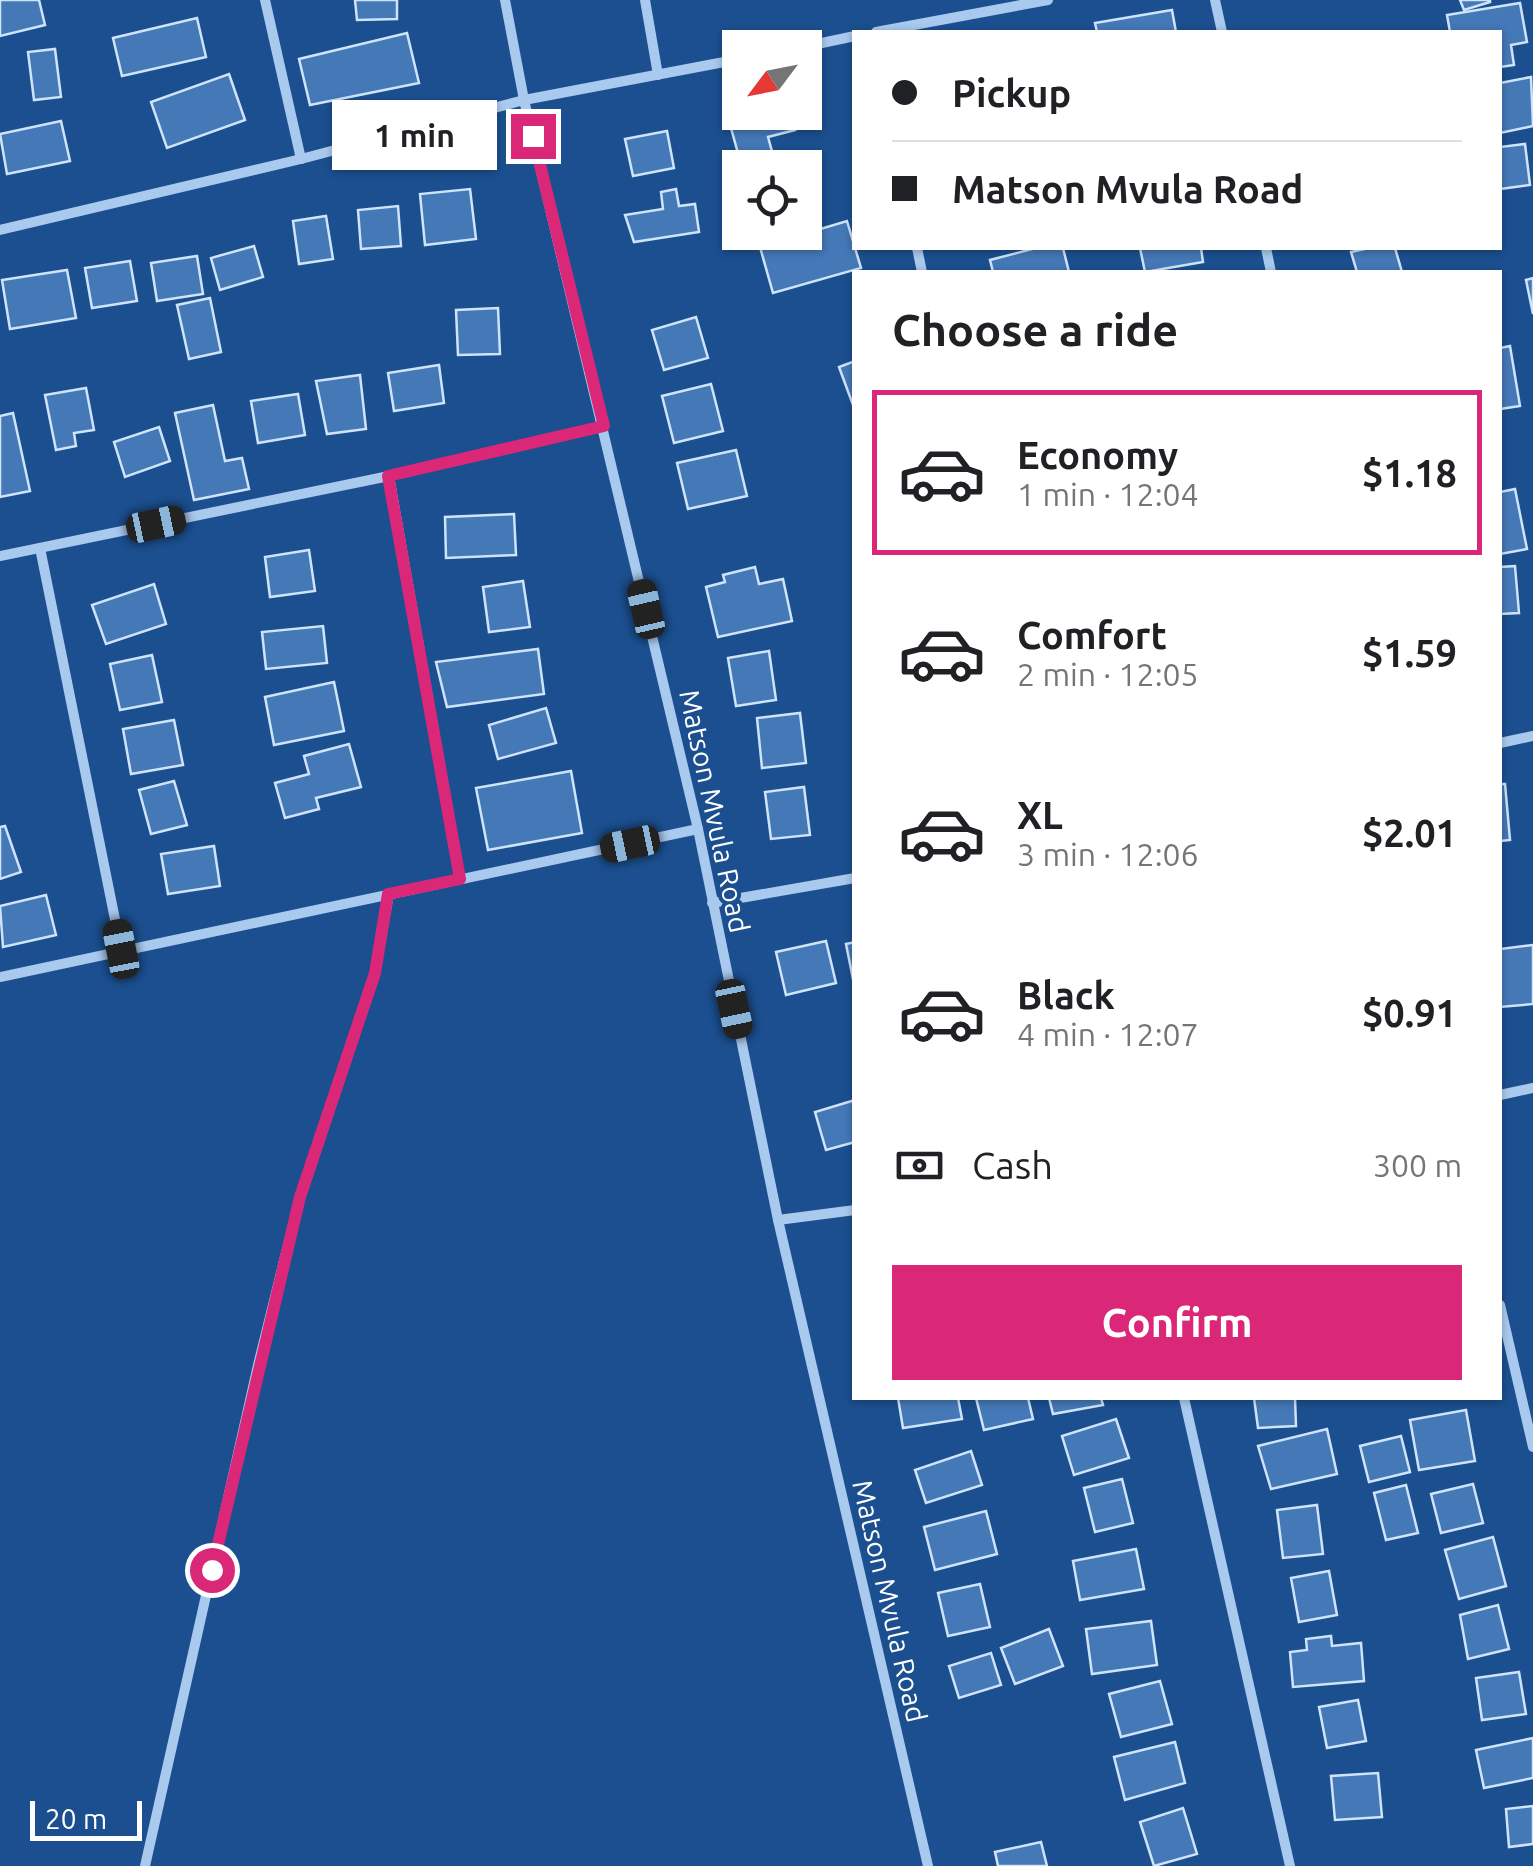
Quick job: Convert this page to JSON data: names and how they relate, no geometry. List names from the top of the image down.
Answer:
{
  "streets": {
    "street": ["Matson Mvula Road"]
  },
  "scale_bar": "20 m",
  "north": "bottom left",
  "page": {
    "banner": ["Pickup", "Matson Mvula Road"],
    "bubble": "1 min",
    "heading": "Choose a ride",
    "list": [
      {
        "name": "Economy",
        "note": "1 min · 12:04",
        "value": "$1.18"
      },
      {
        "name": "Comfort",
        "note": "2 min · 12:05",
        "value": "$1.59"
      },
      {
        "name": "XL",
        "note": "3 min · 12:06",
        "value": "$2.01"
      },
      {
        "name": "Black",
        "note": "4 min · 12:07",
        "value": "$0.91"
      }
    ],
    "pay": ["Cash", "300 m"],
    "buttons": "Confirm",
    "scale": "20 m"
  }
}
